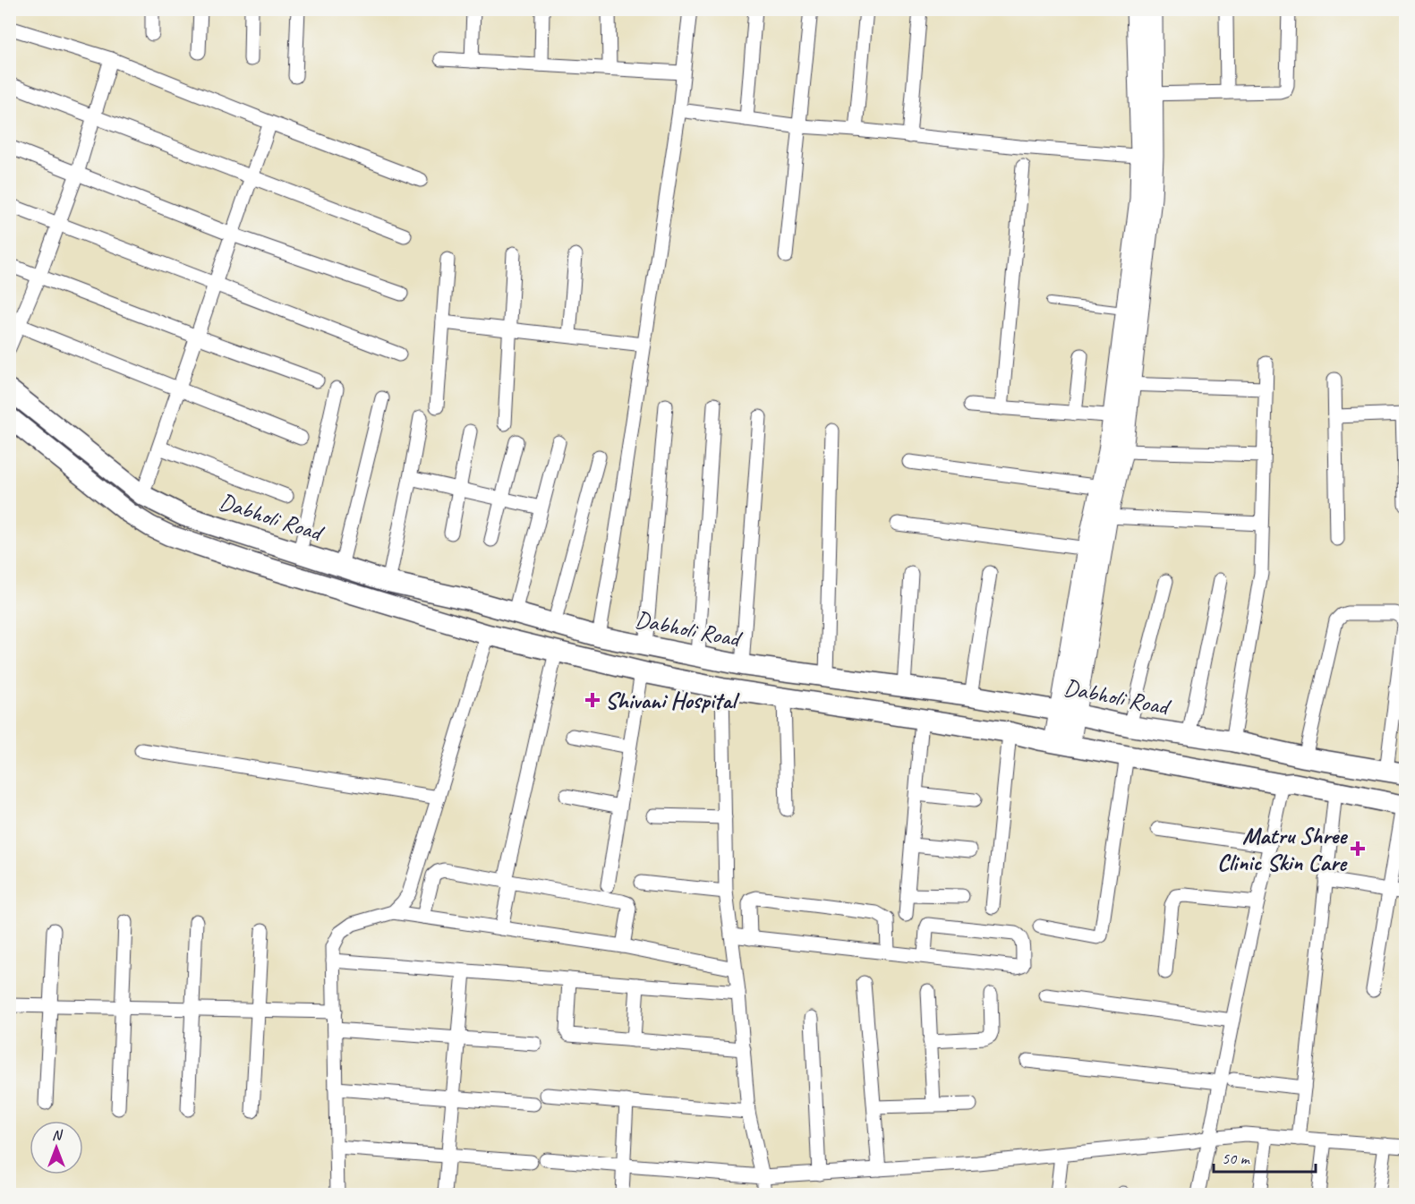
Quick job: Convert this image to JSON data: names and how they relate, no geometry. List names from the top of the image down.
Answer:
{
  "streets": {
    "main road": ["Dabholi Road"]
  },
  "places": {
    "health": ["Shivani Hospital", "Matru Shree Clinic Skin Care"]
  },
  "scale_bar": "50 m",
  "north": "top"
}
